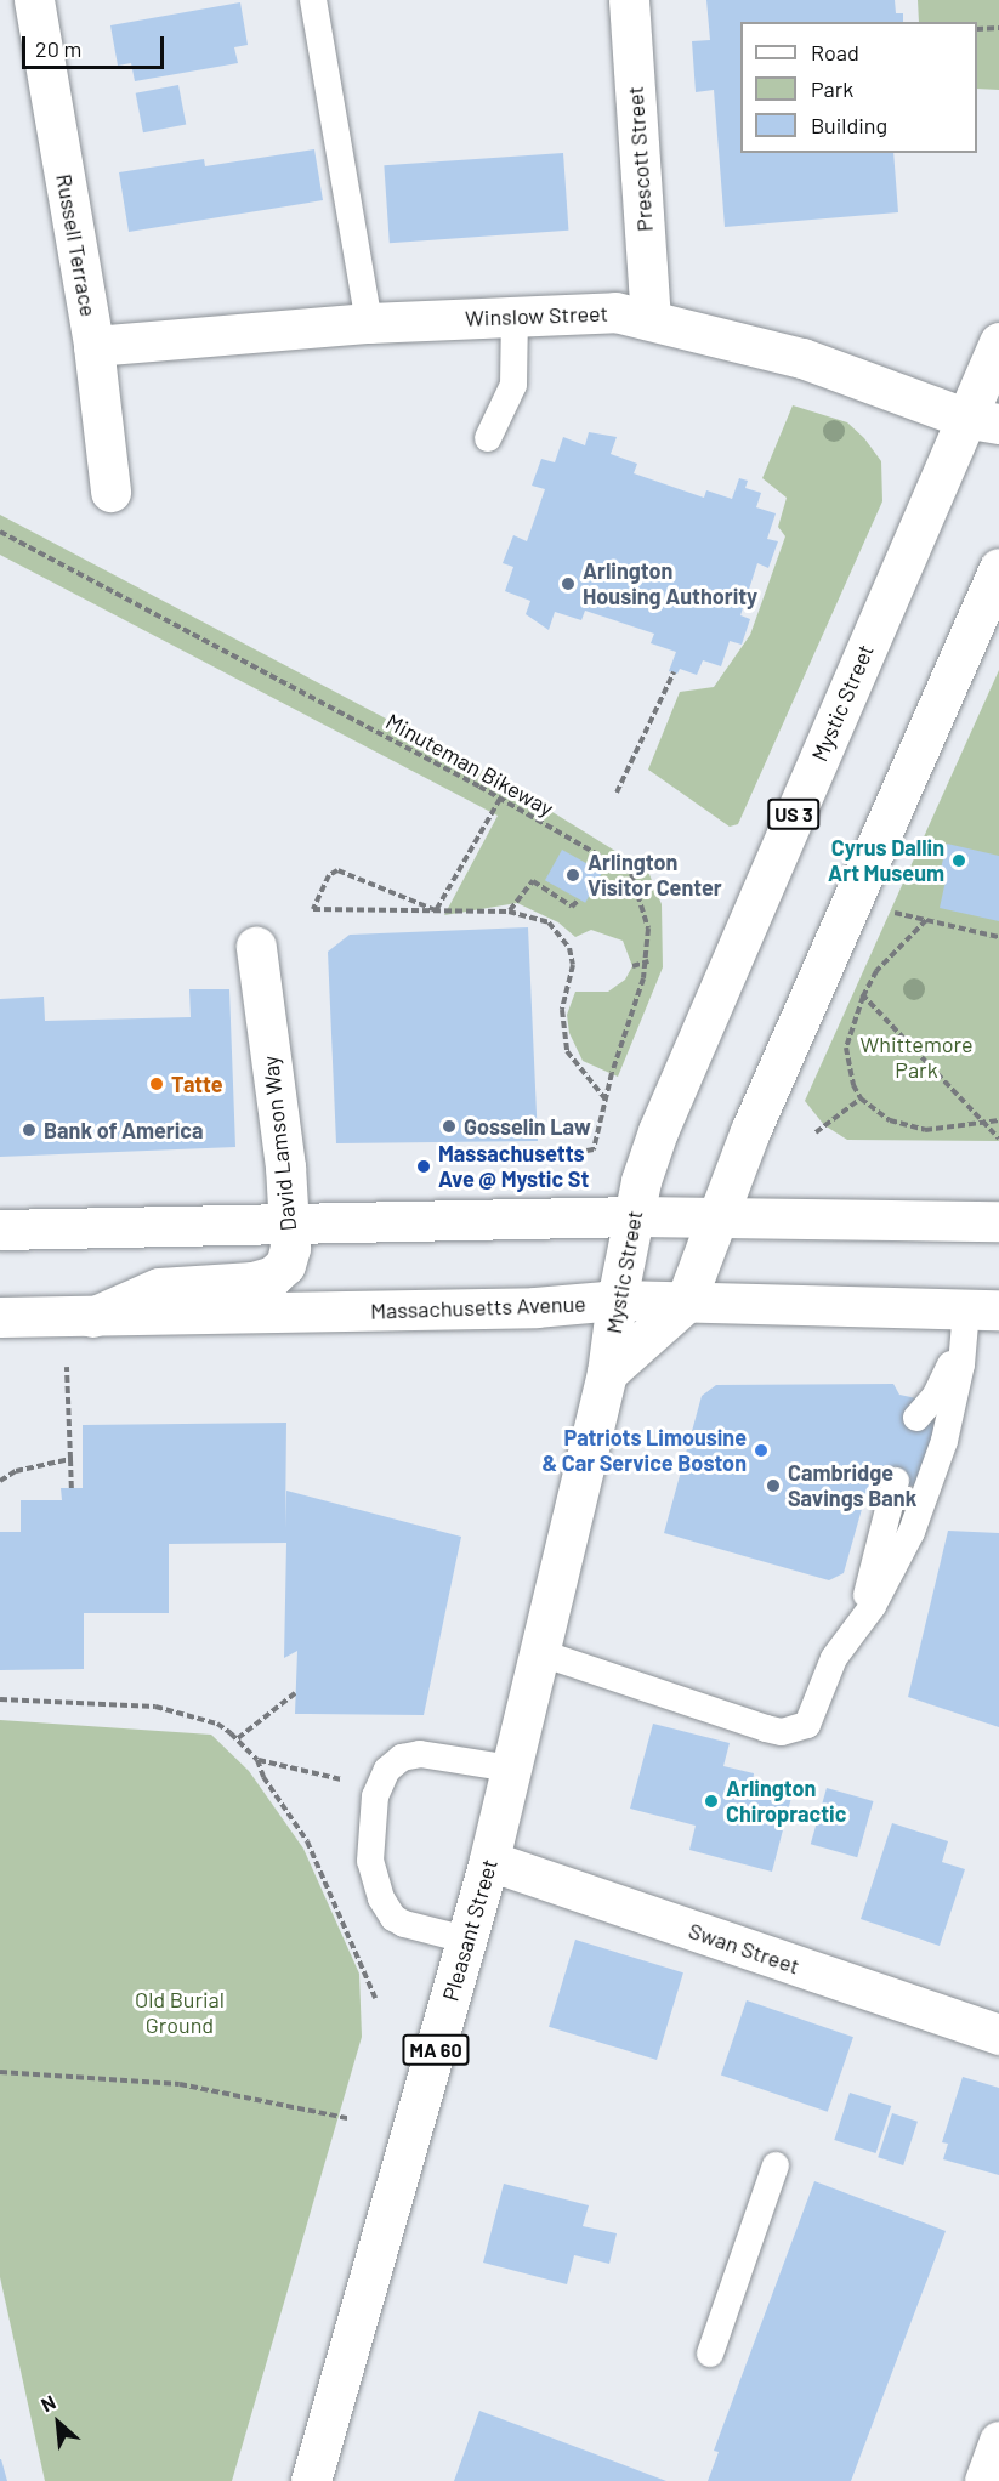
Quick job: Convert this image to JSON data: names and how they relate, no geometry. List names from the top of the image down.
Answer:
{
  "streets": {
    "main road": [
      "Prescott Street",
      "Russell Terrace",
      "Winslow Street",
      "Mystic Street",
      "US 3",
      "David Lamson Way",
      "Massachusetts Avenue",
      "Pleasant Street",
      "Swan Street",
      "MA 60"
    ],
    "path": ["Minuteman Bikeway"]
  },
  "crossings": [
    ["Prescott Street", "Winslow Street"],
    ["Russell Terrace", "Winslow Street"],
    ["Winslow Street", "Mystic Street"],
    ["Mystic Street", "Massachusetts Avenue"],
    ["Mystic Street", "Pleasant Street"],
    ["David Lamson Way", "Massachusetts Avenue"],
    ["Pleasant Street", "Swan Street"]
  ],
  "parks": ["Whittemore Park", "Old Burial Ground"],
  "places": [
    "Arlington Housing Authority",
    "Cyrus Dallin Art Museum",
    "Arlington Visitor Center",
    "Tatte",
    "Gosselin Law",
    "Bank of America",
    "Massachusetts Ave @ Mystic St",
    "Patriots Limousine & Car Service Boston",
    "Cambridge Savings Bank",
    "Arlington Chiropractic"
  ],
  "legend": ["Road", "Park", "Building"],
  "scale_bar": "20 m",
  "north": "top left"
}
